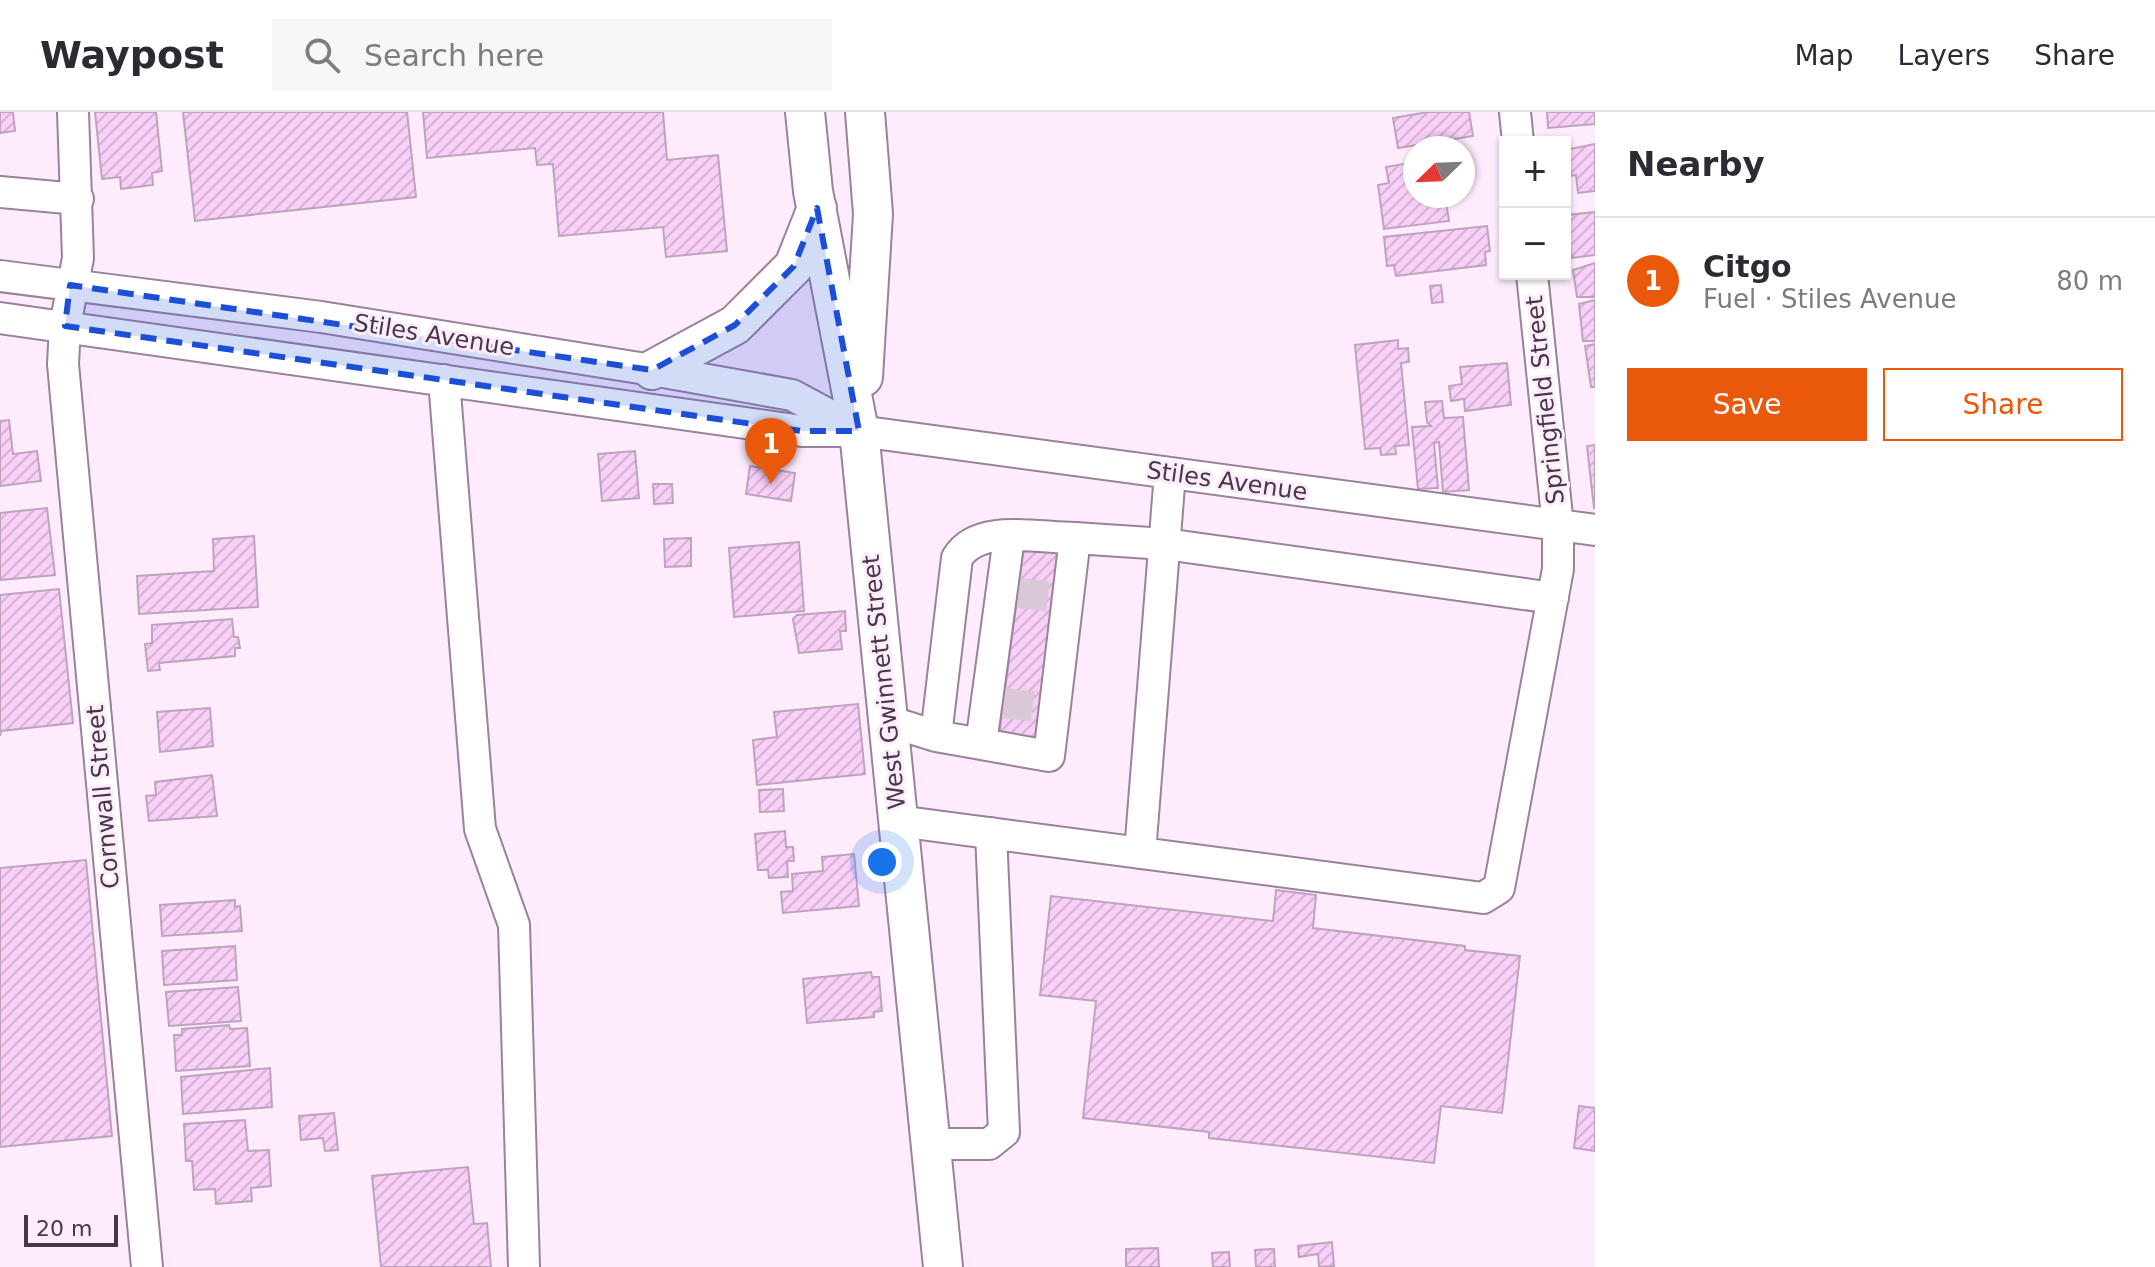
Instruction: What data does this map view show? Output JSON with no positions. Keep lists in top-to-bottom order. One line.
{"streets":{"main road":["West Gwinnett Street"],"street":["Stiles Avenue","Springfield Street","Cornwall Street"]},"crossings":[["Stiles Avenue","Springfield Street"],["Stiles Avenue","West Gwinnett Street"],["Stiles Avenue","Cornwall Street"],["Springfield Street","West Gwinnett Street"]],"scale_bar":"20 m","north":"bottom left","page":{"header":"Waypost","search":"Search here","nav":["Map","Layers","Share"],"heading":"Nearby","map_buttons":["+","−"],"list":[{"mark":"1","name":"Citgo","note":"Fuel · Stiles Avenue","value":"80 m"}],"buttons":["Save","Share"],"pins":"1","scale":"20 m"}}
